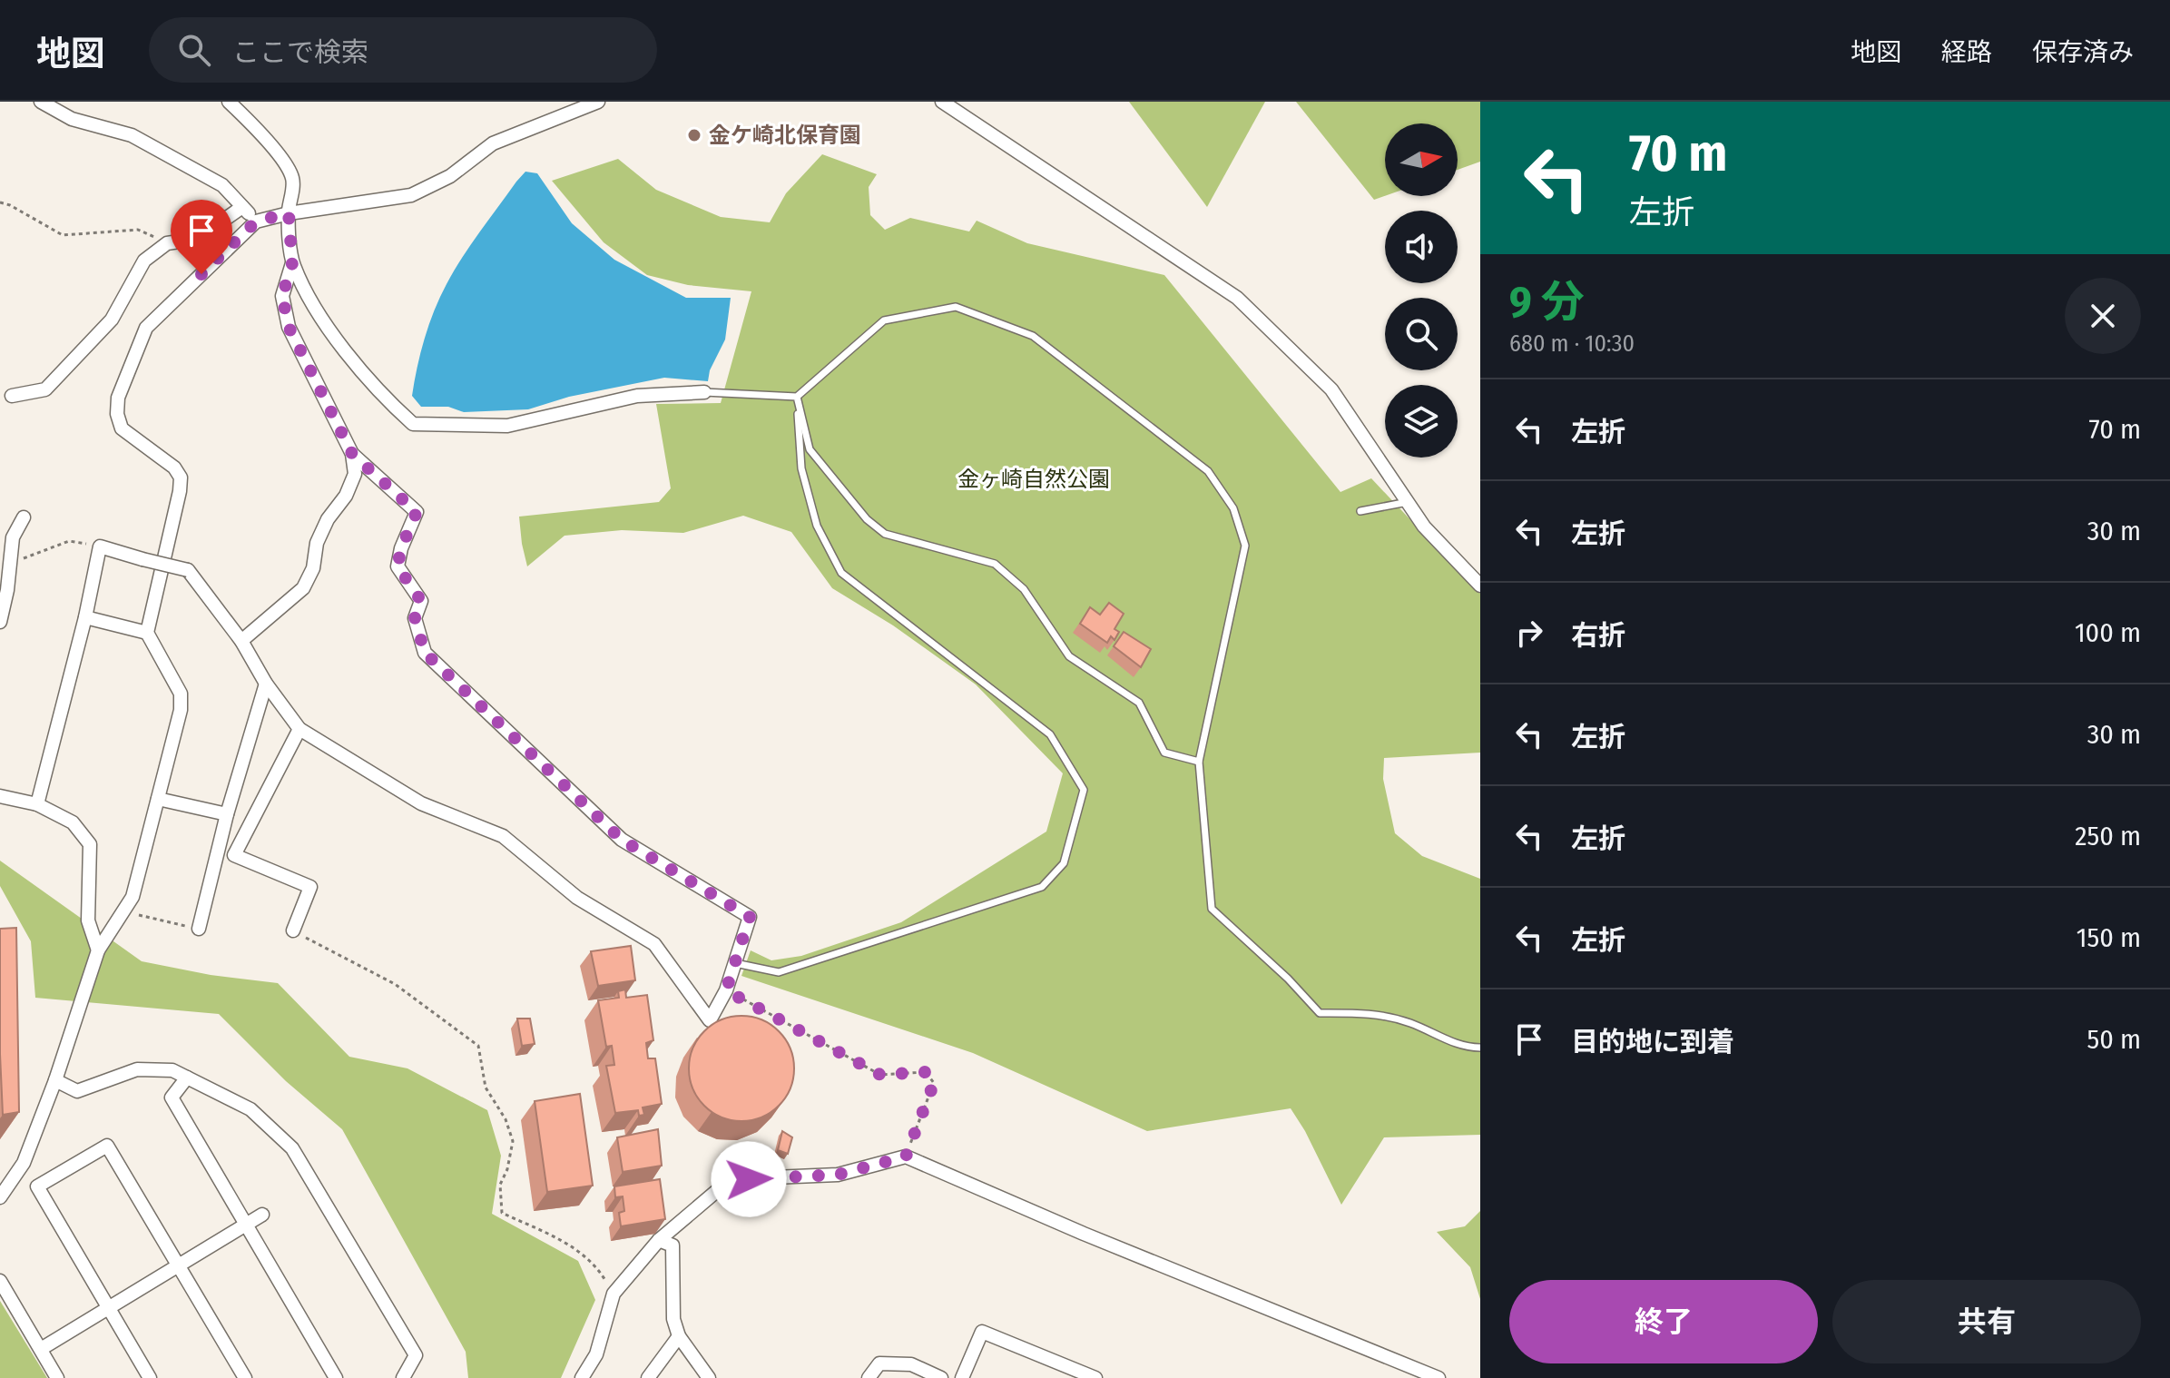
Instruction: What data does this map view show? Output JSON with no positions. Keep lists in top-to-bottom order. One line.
{"parks":["金ヶ崎自然公園"],"places":["金ケ崎北保育園"],"north":"right","page":{"header":"地図","search":"ここで検索","nav":["地図","経路","保存済み"],"turn":["70 m","左折"],"heading":["9 分","680 m · 10:30"],"list":[{"name":"左折","value":"70 m"},{"name":"左折","value":"30 m"},{"name":"右折","value":"100 m"},{"name":"左折","value":"30 m"},{"name":"左折","value":"250 m"},{"name":"左折","value":"150 m"},{"name":"目的地に到着","value":"50 m"}],"buttons":["終了","共有"]}}
